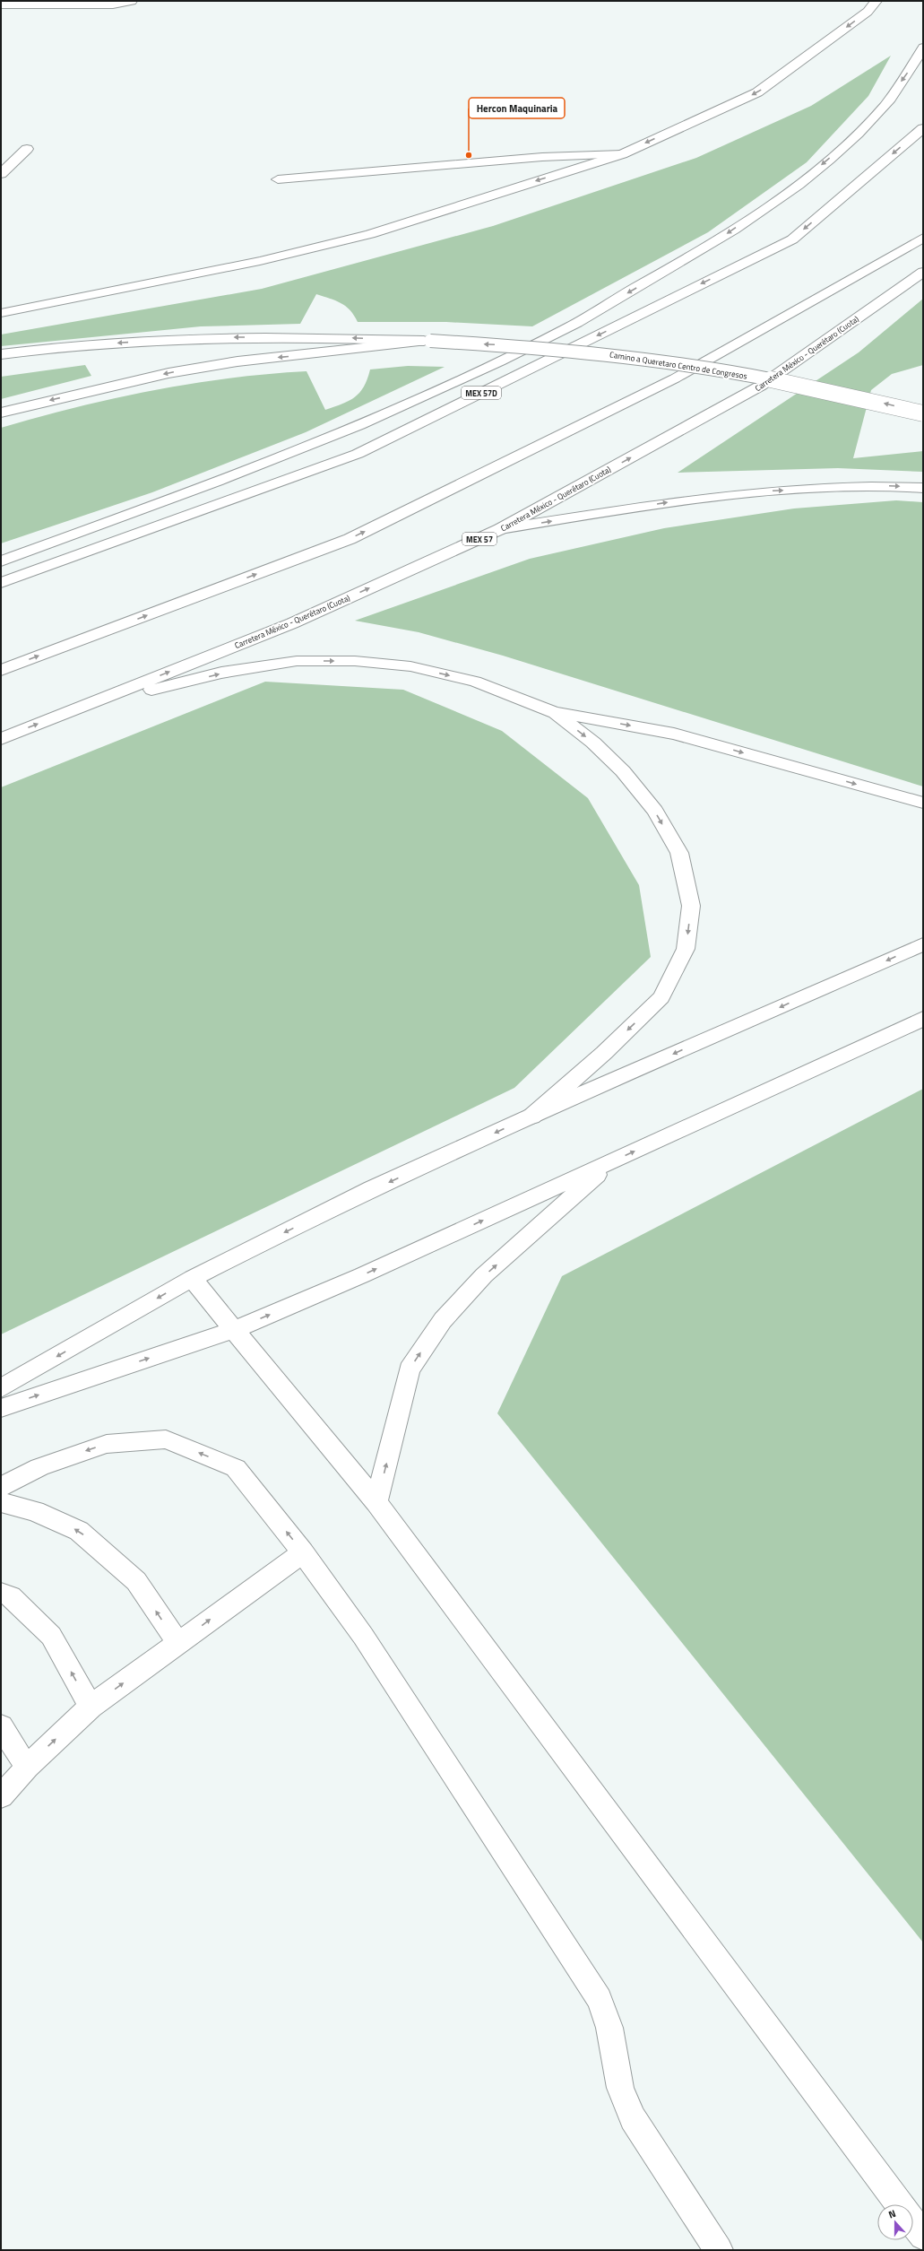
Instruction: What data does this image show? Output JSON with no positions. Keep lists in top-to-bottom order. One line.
{"streets":{"main road":["Carretera México - Querétaro (Cuota)","Camino a Queretaro Centro de Congresos","MEX 57D","MEX 57"]},"places":["Hercon Maquinaria"],"north":"top"}
